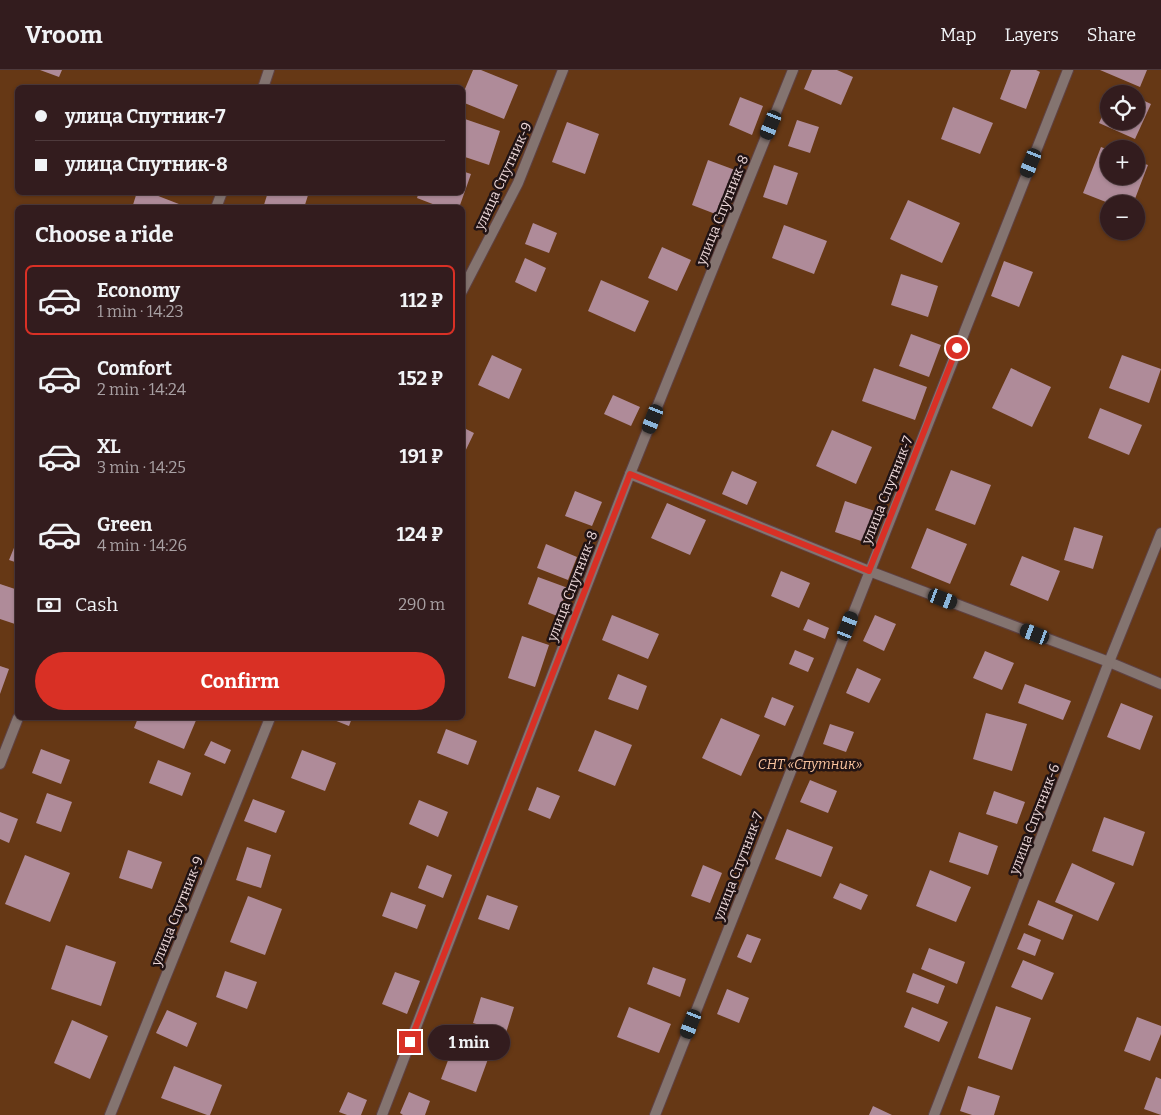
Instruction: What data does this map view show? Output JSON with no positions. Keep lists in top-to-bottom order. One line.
{"streets":{"street":["улица Спутник-9","улица Спутник-8","улица Спутник-7","улица Спутник-6"]},"parks":["СНТ «Спутник»"],"page":{"header":"Vroom","nav":["Map","Layers","Share"],"map_buttons":["+","−"],"banner":["улица Спутник-7","улица Спутник-8"],"heading":"Choose a ride","list":[{"name":"Economy","note":"1 min · 14:23","value":"112 ₽"},{"name":"Comfort","note":"2 min · 14:24","value":"152 ₽"},{"name":"XL","note":"3 min · 14:25","value":"191 ₽"},{"name":"Green","note":"4 min · 14:26","value":"124 ₽"}],"pay":["Cash","290 m"],"buttons":"Confirm","bubble":"1 min"}}
